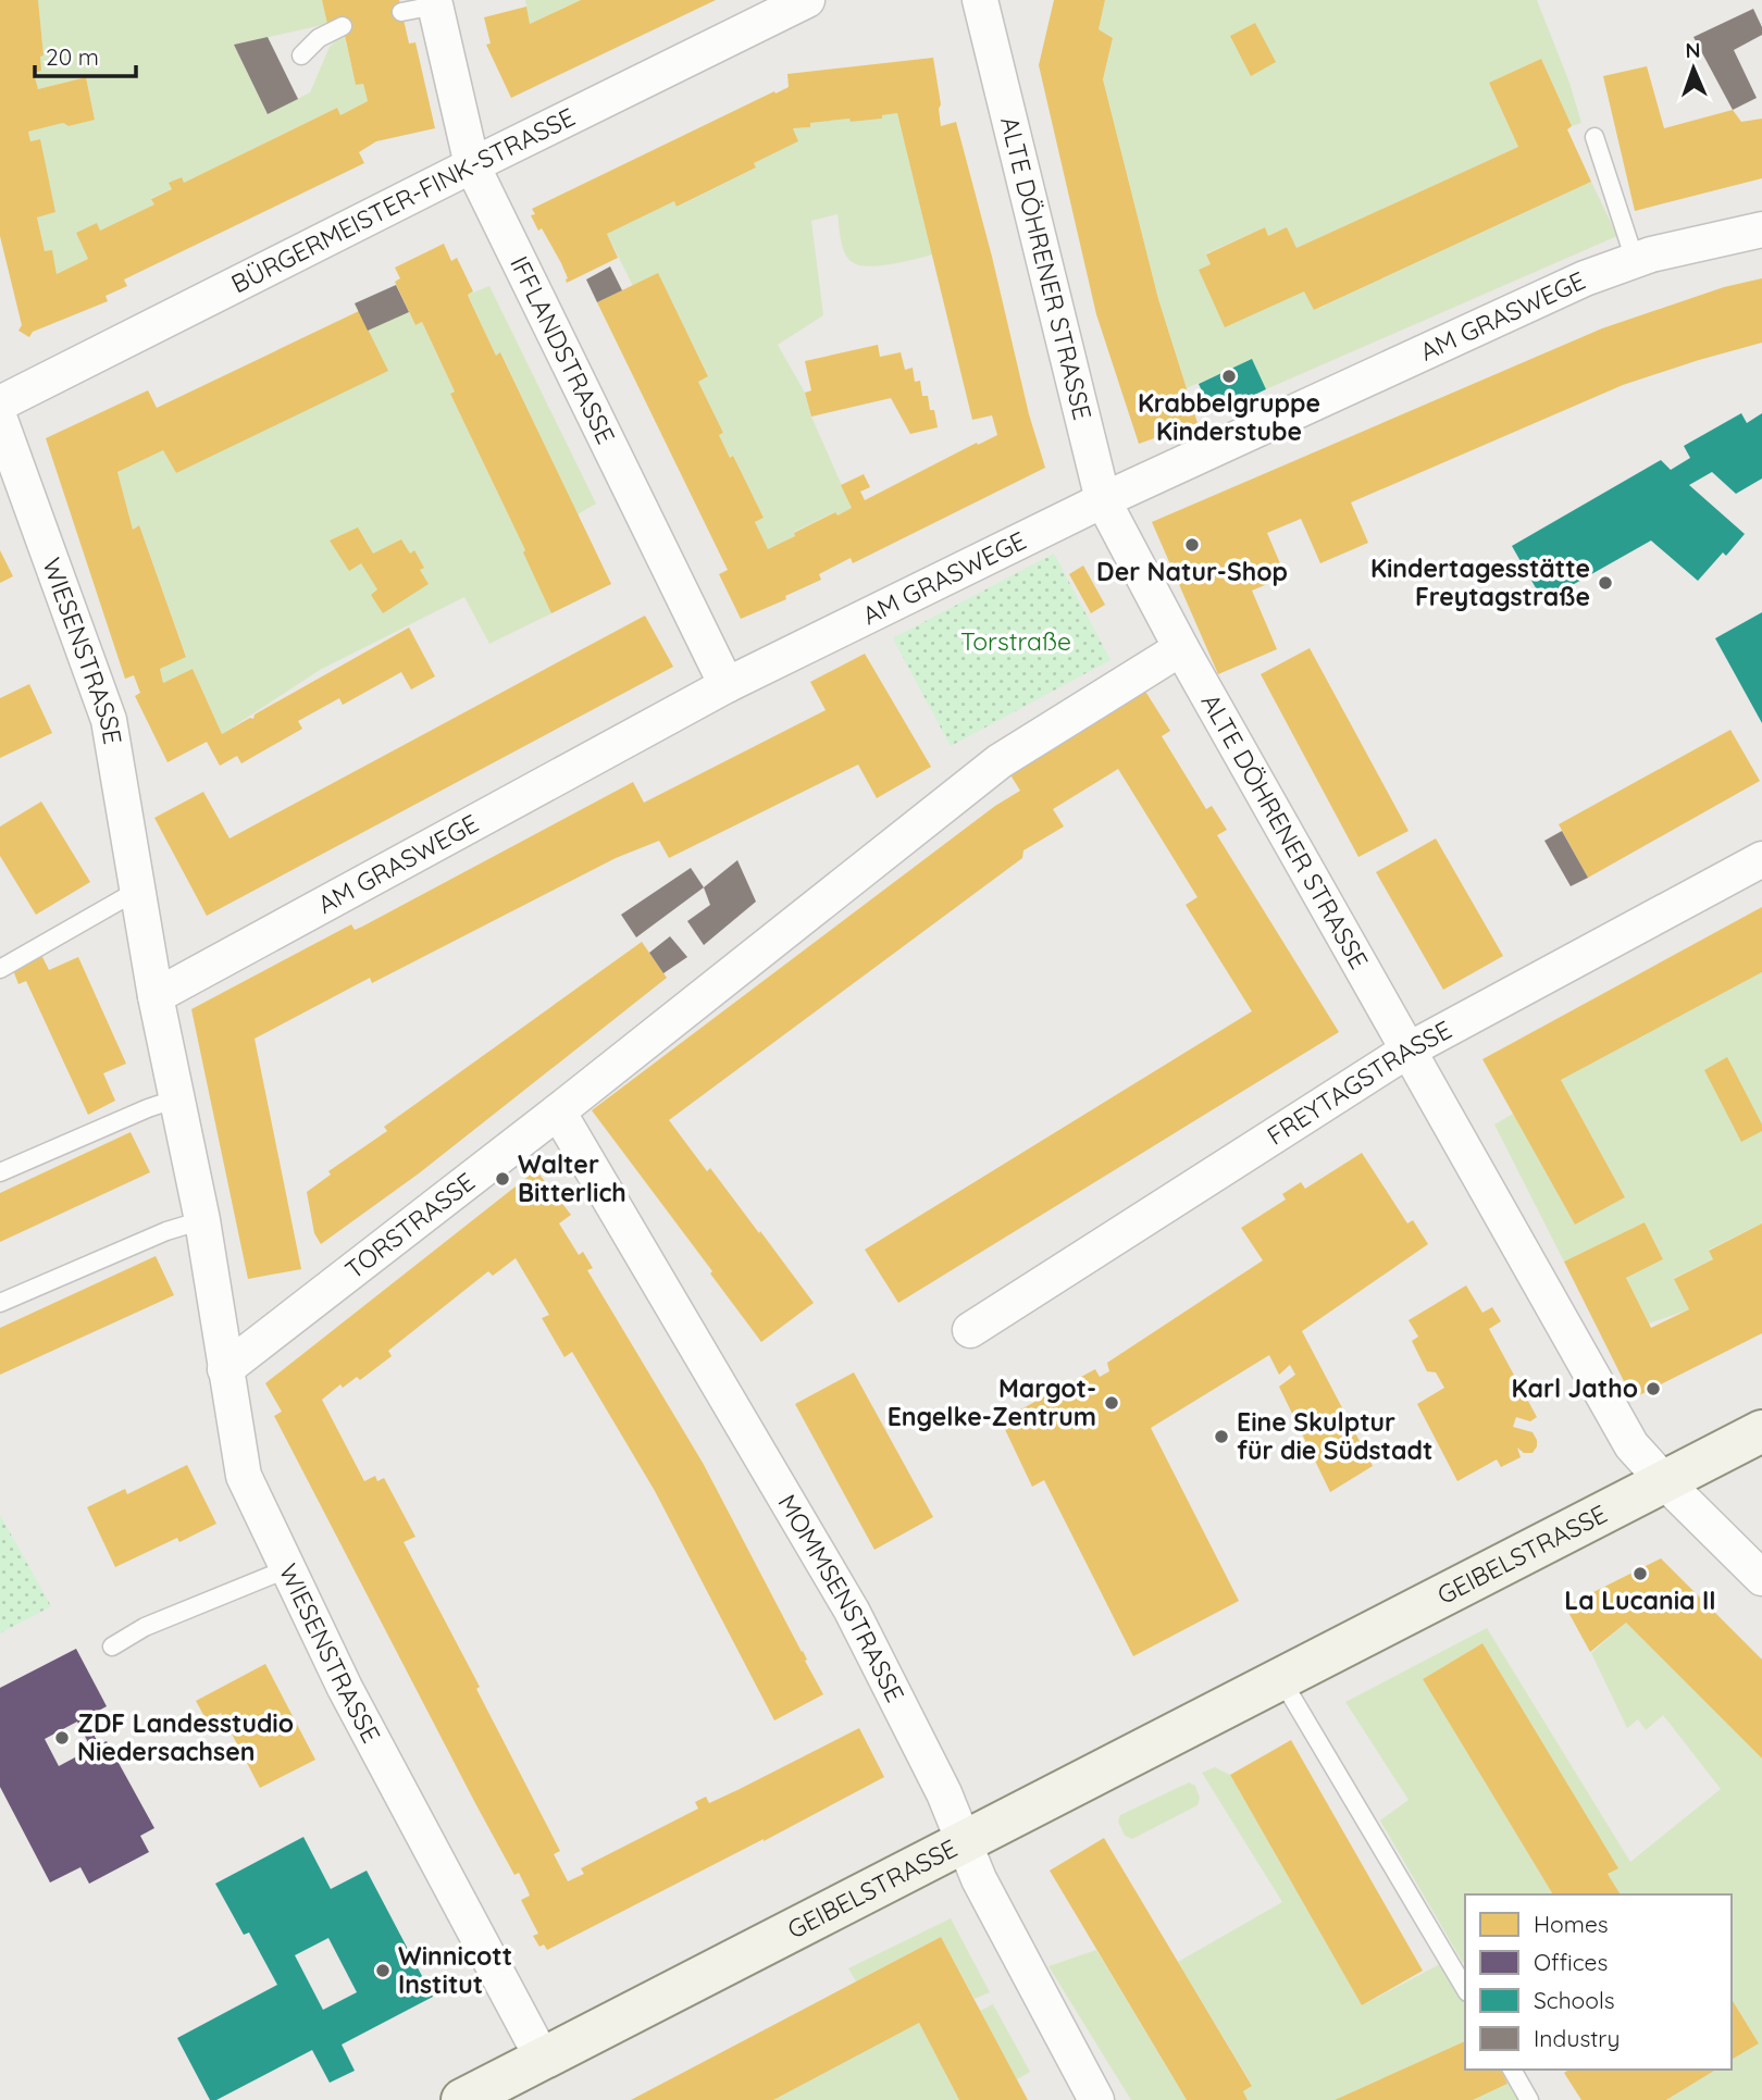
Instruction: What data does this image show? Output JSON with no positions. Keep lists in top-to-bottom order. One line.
{"streets":{"street":["BÜRGERMEISTER-FINK-STRASSE","ALTE DÖHRENER STRASSE","AM GRASWEGE","IFFLANDSTRASSE","WIESENSTRASSE","FREYTAGSTRASSE","TORSTRASSE","GEIBELSTRASSE","MOMMSENSTRASSE"]},"crossings":[["BÜRGERMEISTER-FINK-STRASSE","IFFLANDSTRASSE"],["ALTE DÖHRENER STRASSE","AM GRASWEGE"],["ALTE DÖHRENER STRASSE","FREYTAGSTRASSE"],["ALTE DÖHRENER STRASSE","TORSTRASSE"],["ALTE DÖHRENER STRASSE","GEIBELSTRASSE"],["AM GRASWEGE","IFFLANDSTRASSE"],["AM GRASWEGE","WIESENSTRASSE"],["WIESENSTRASSE","TORSTRASSE"],["WIESENSTRASSE","GEIBELSTRASSE"],["TORSTRASSE","MOMMSENSTRASSE"],["GEIBELSTRASSE","MOMMSENSTRASSE"]],"parks":["Torstraße"],"places":["Krabbelgruppe Kinderstube","Der Natur-Shop","Kindertagesstätte Freytagstraße","Walter Bitterlich","Karl Jatho","Margot- Engelke-Zentrum","Eine Skulptur für die Südstadt","La Lucania II","ZDF Landesstudio Niedersachsen","Winnicott Institut"],"legend":["Homes","Offices","Schools","Industry"],"scale_bar":"20 m","north":"top"}
